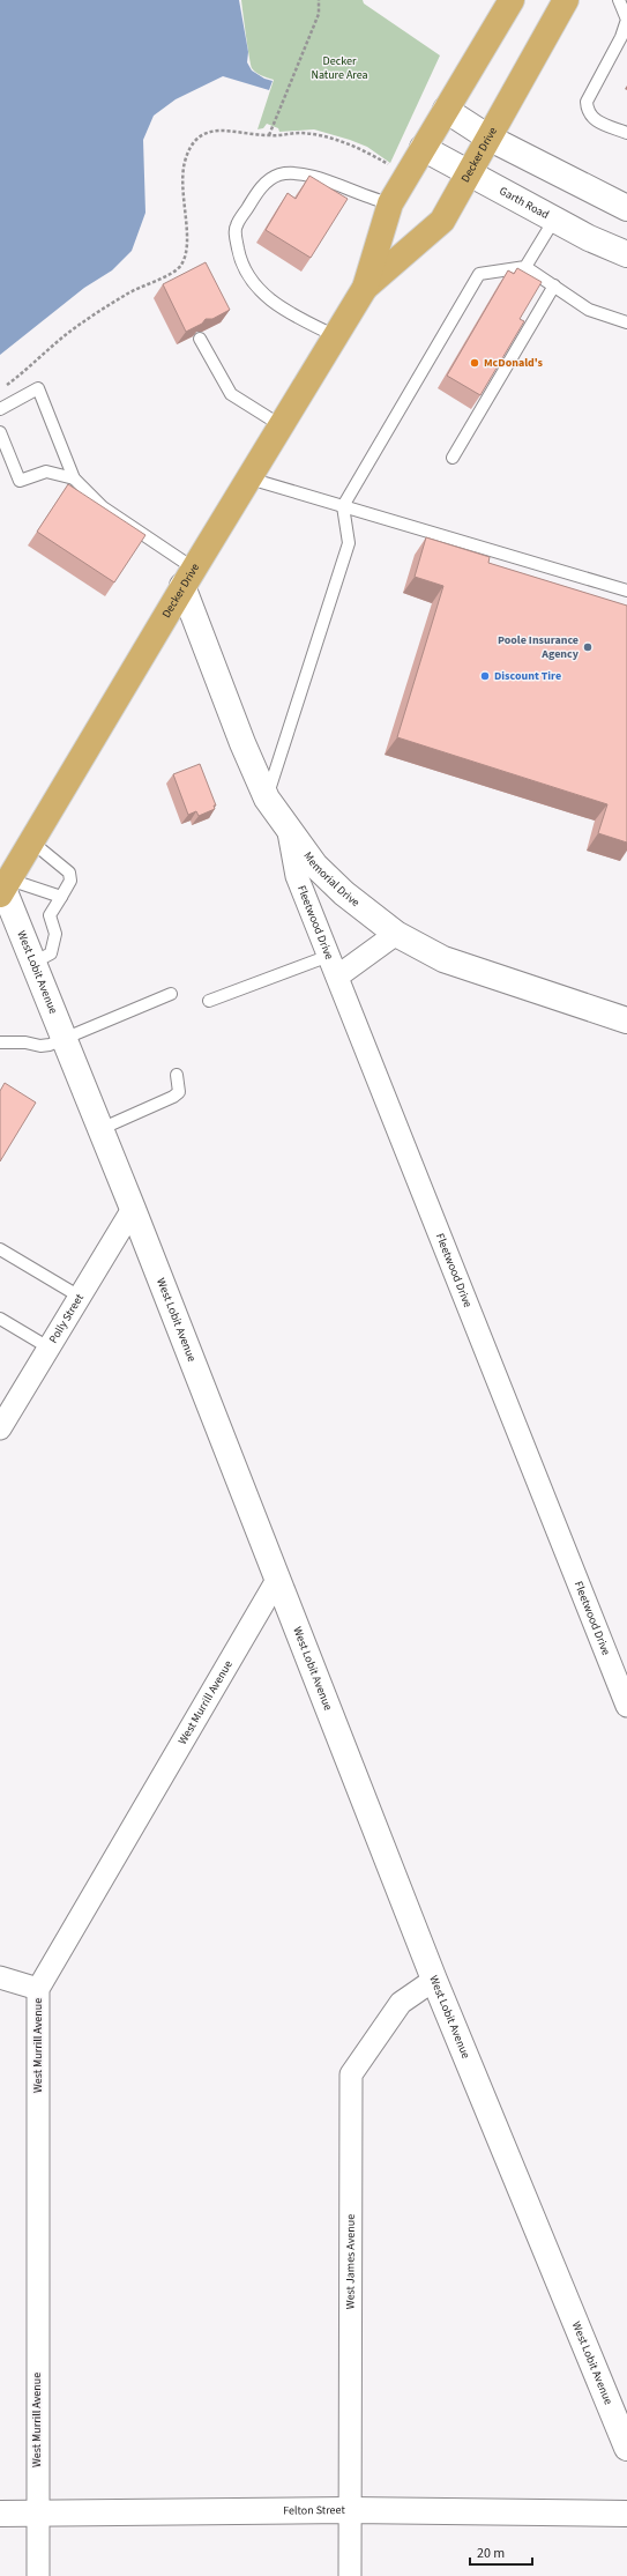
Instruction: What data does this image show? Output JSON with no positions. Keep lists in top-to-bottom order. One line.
{"streets":{"main road":["Decker Drive"],"street":["Garth Road","Memorial Drive","Fleetwood Drive","West Lobit Avenue","Polly Street","West Murrill Avenue","West James Avenue","Felton Street"]},"crossings":[["Decker Drive","Garth Road"],["Decker Drive","Memorial Drive"],["Decker Drive","West Lobit Avenue"],["Memorial Drive","Fleetwood Drive"],["West Lobit Avenue","Polly Street"],["West Lobit Avenue","West Murrill Avenue"],["West Lobit Avenue","West James Avenue"],["West Murrill Avenue","Felton Street"],["West James Avenue","Felton Street"]],"parks":["Decker Nature Area"],"places":["McDonald's","Poole Insurance Agency","Discount Tire"],"scale_bar":"20 m"}
